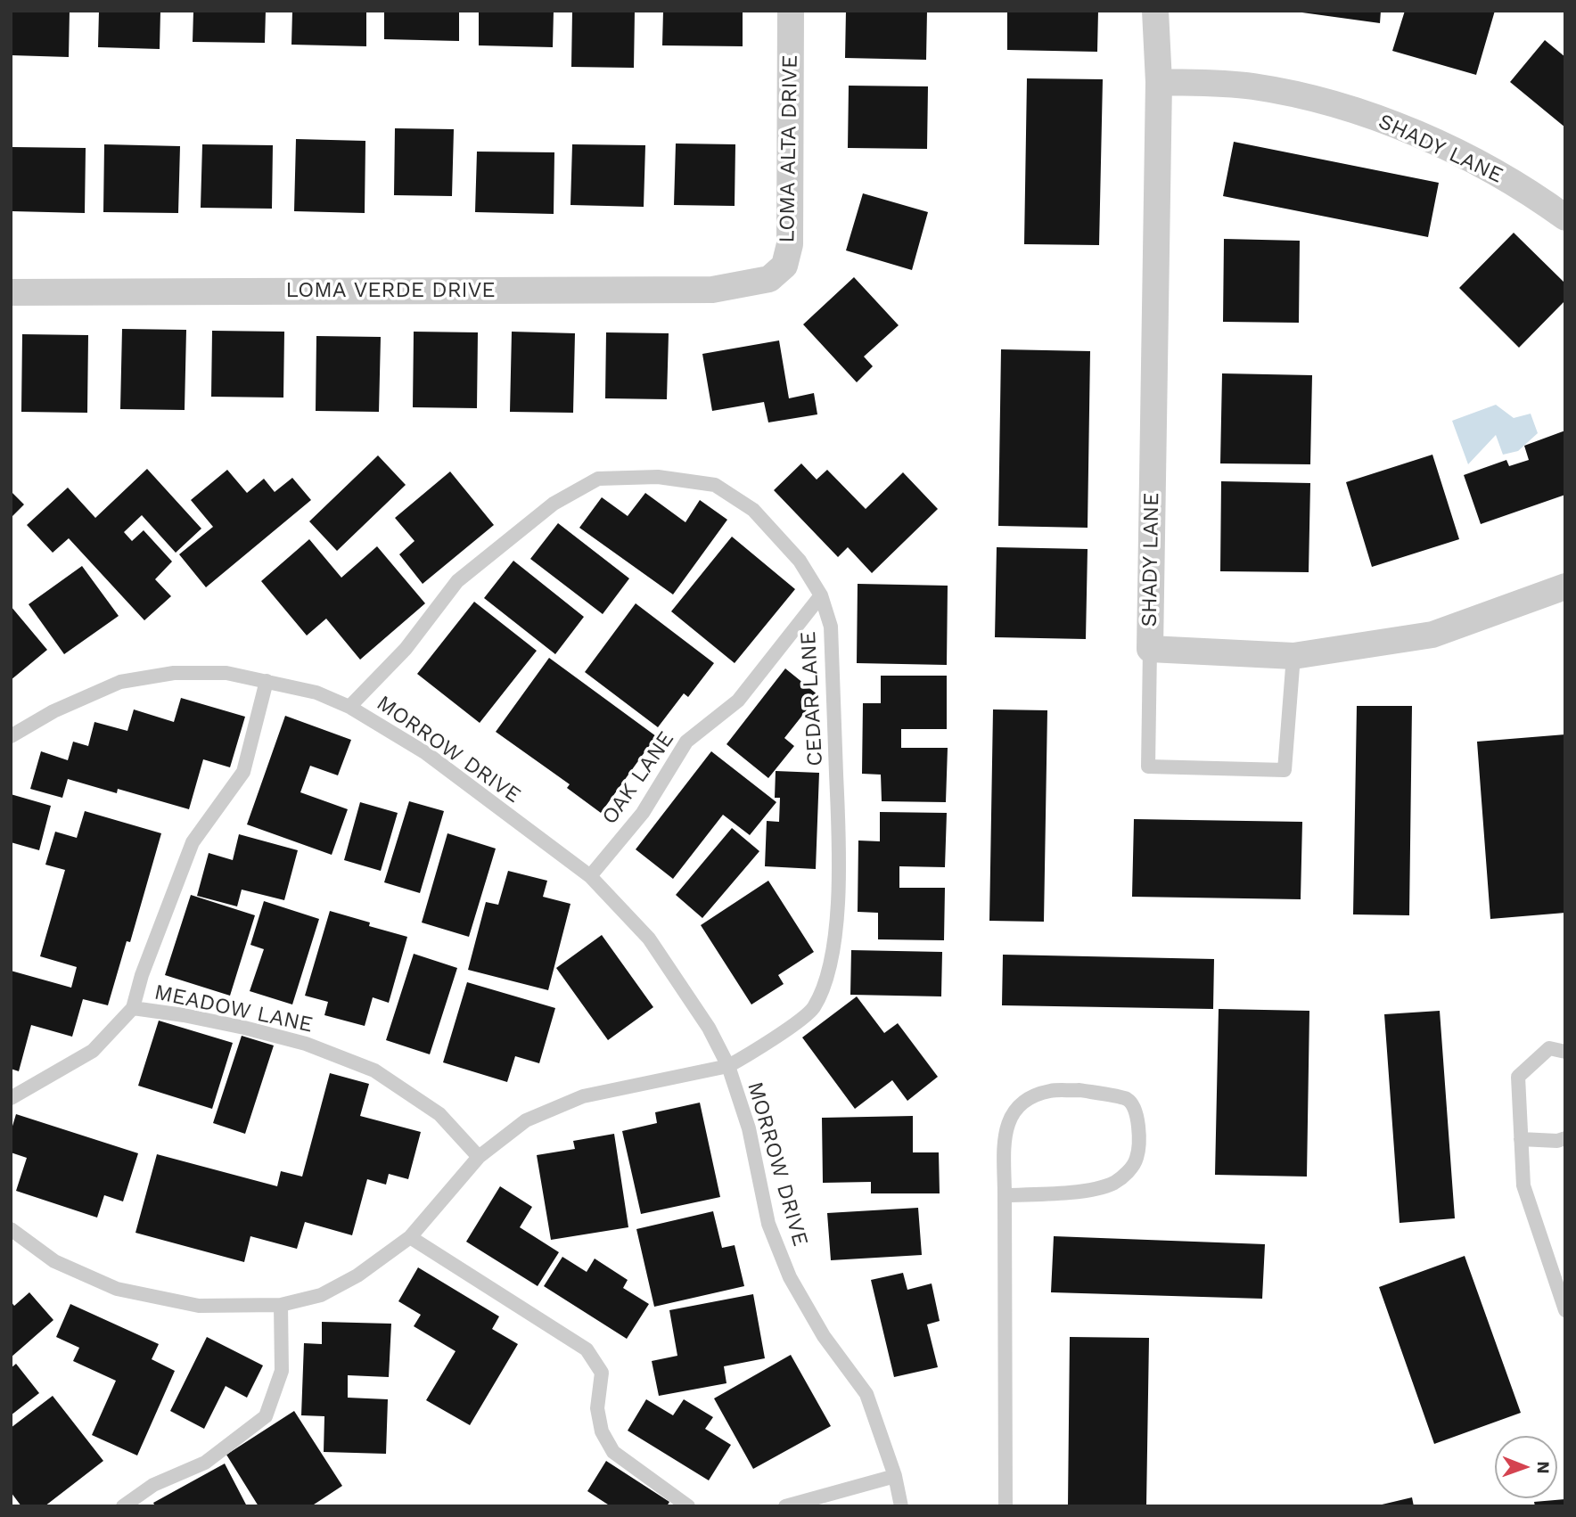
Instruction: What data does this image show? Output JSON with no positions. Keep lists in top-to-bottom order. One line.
{"streets":{"street":["LOMA ALTA DRIVE","SHADY LANE","LOMA VERDE DRIVE"],"lane":["CEDAR LANE","MORROW DRIVE","OAK LANE","MEADOW LANE"]},"crossings":[["LOMA ALTA DRIVE","LOMA VERDE DRIVE"],["CEDAR LANE","MORROW DRIVE"],["CEDAR LANE","OAK LANE"],["MORROW DRIVE","OAK LANE"],["MORROW DRIVE","MEADOW LANE"]],"north":"right"}
